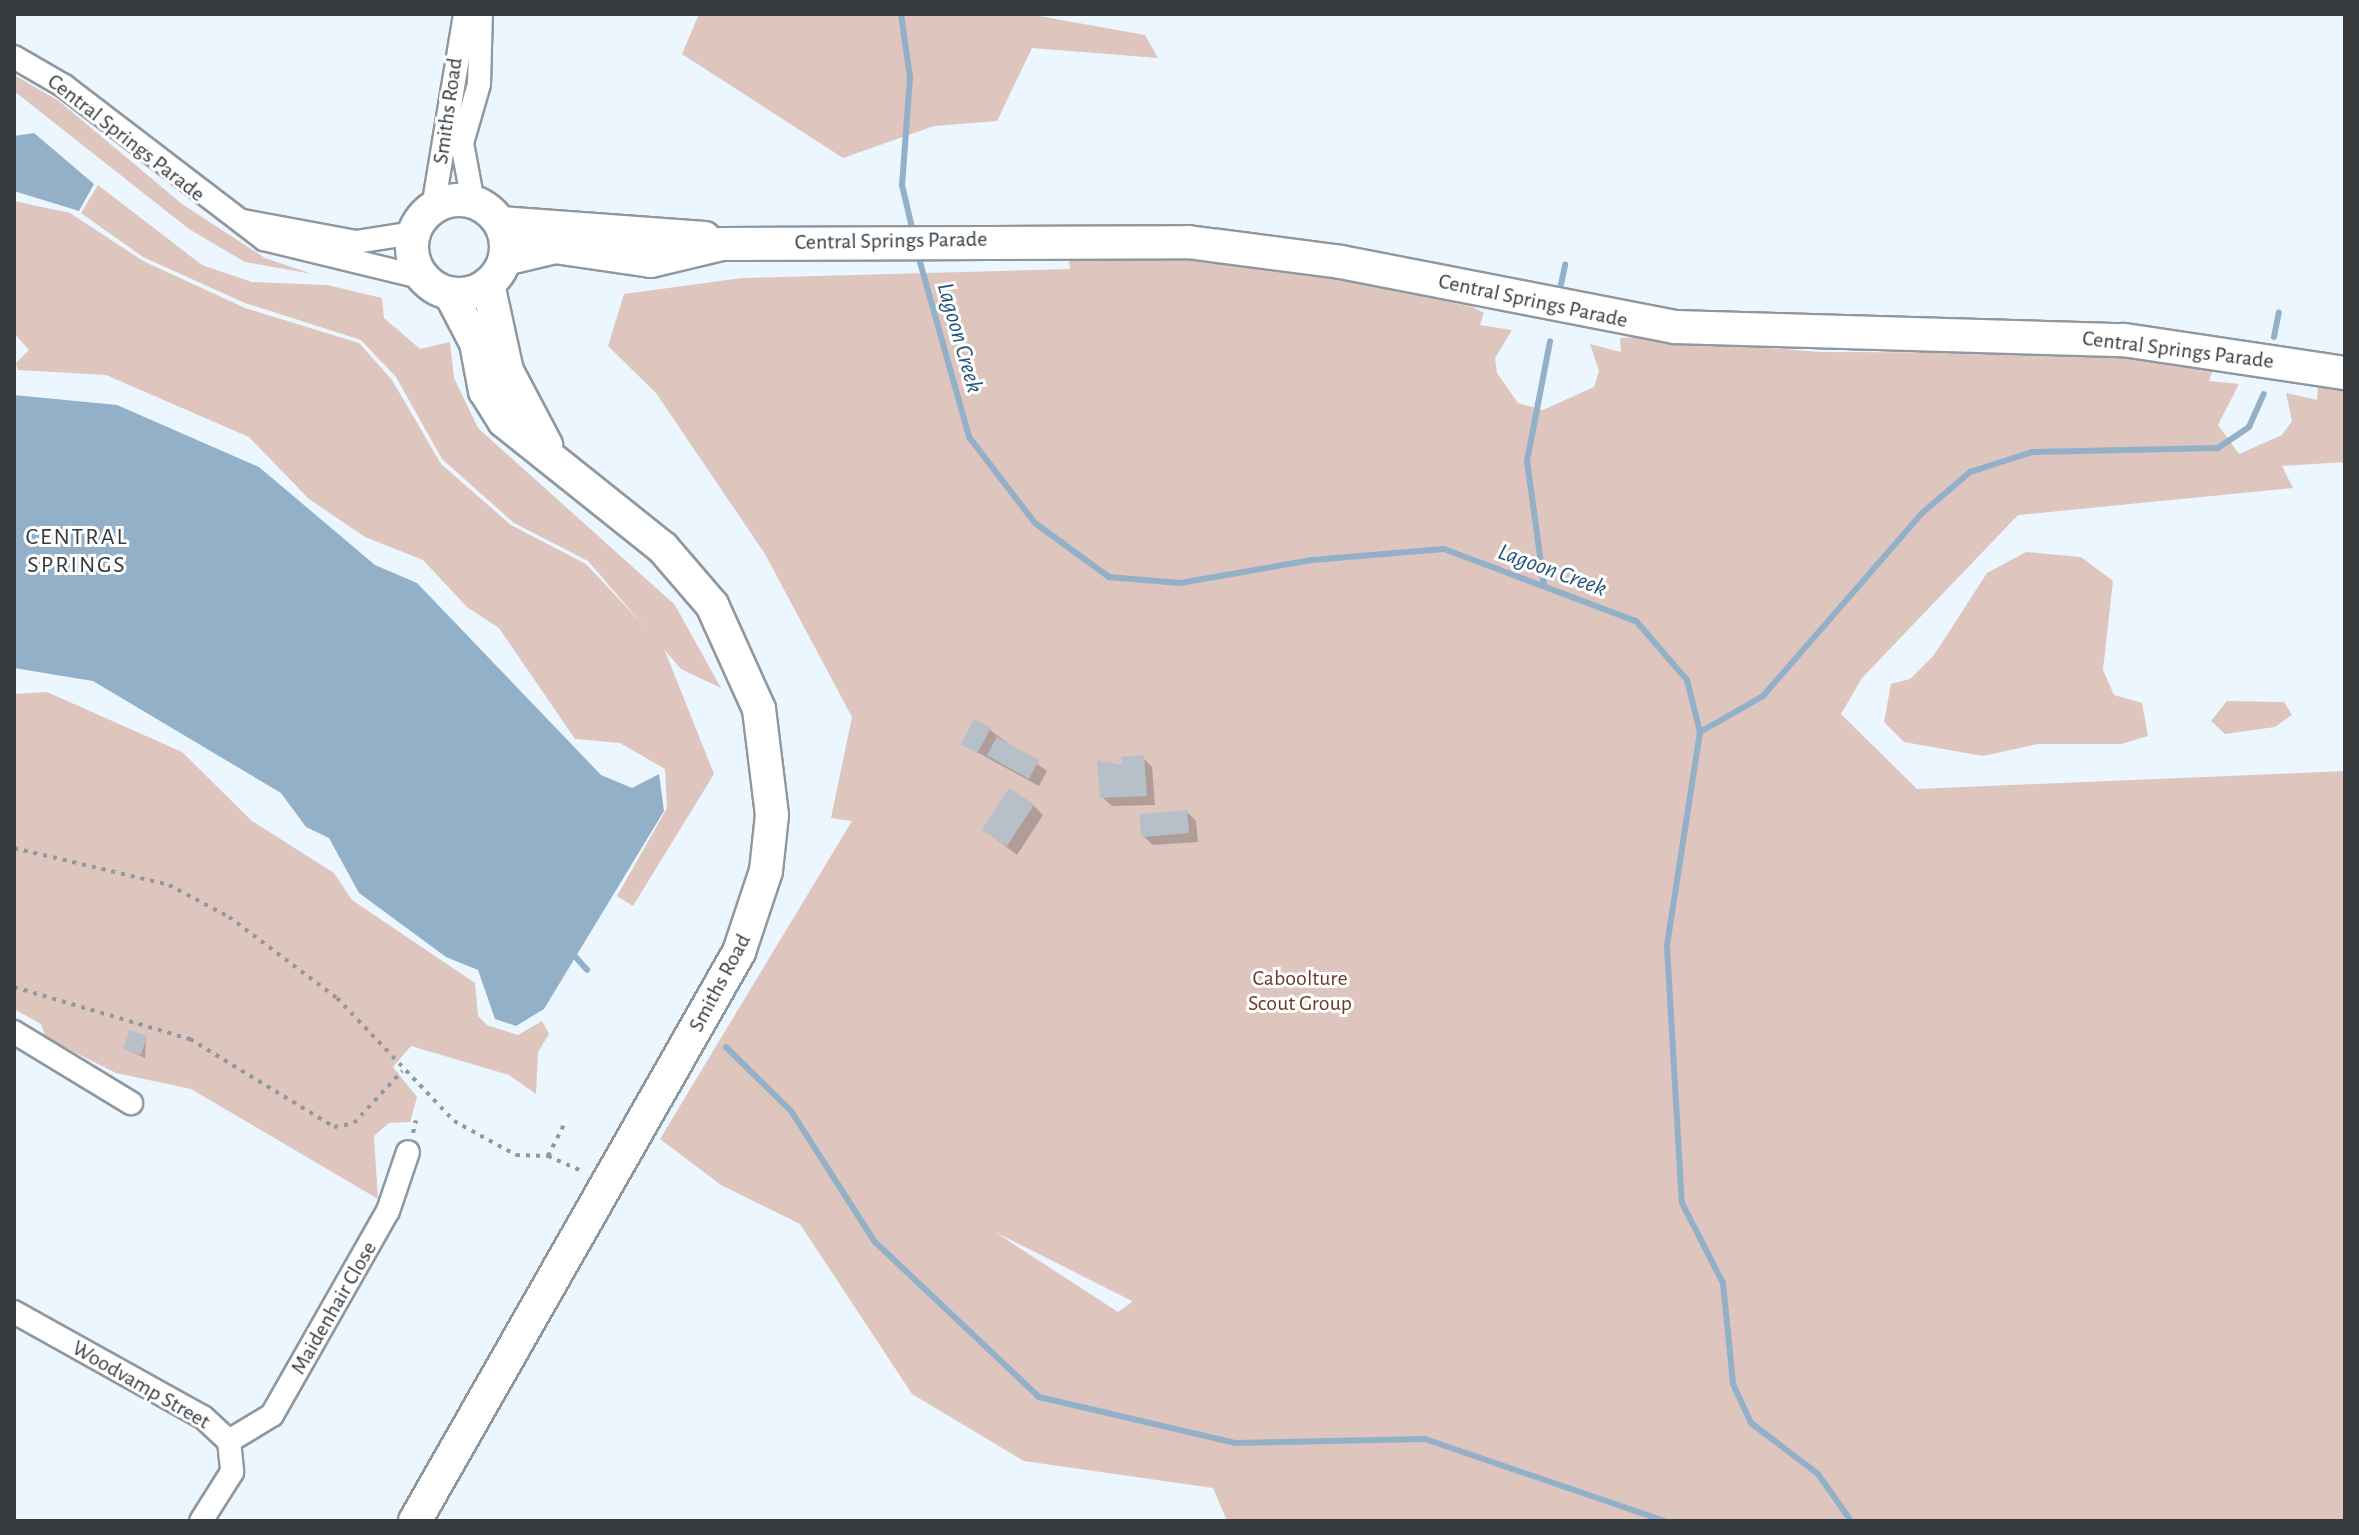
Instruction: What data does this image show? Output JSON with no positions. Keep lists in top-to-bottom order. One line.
{"streets":{"street":["Smiths Road","Central Springs Parade","Maidenhair Close","Woodvamp Street"]},"crossings":[["Smiths Road","Central Springs Parade"],["Maidenhair Close","Woodvamp Street"]],"districts":["CENTRAL SPRINGS"],"water":["Lagoon Creek"],"parks":["Caboolture Scout Group"]}
